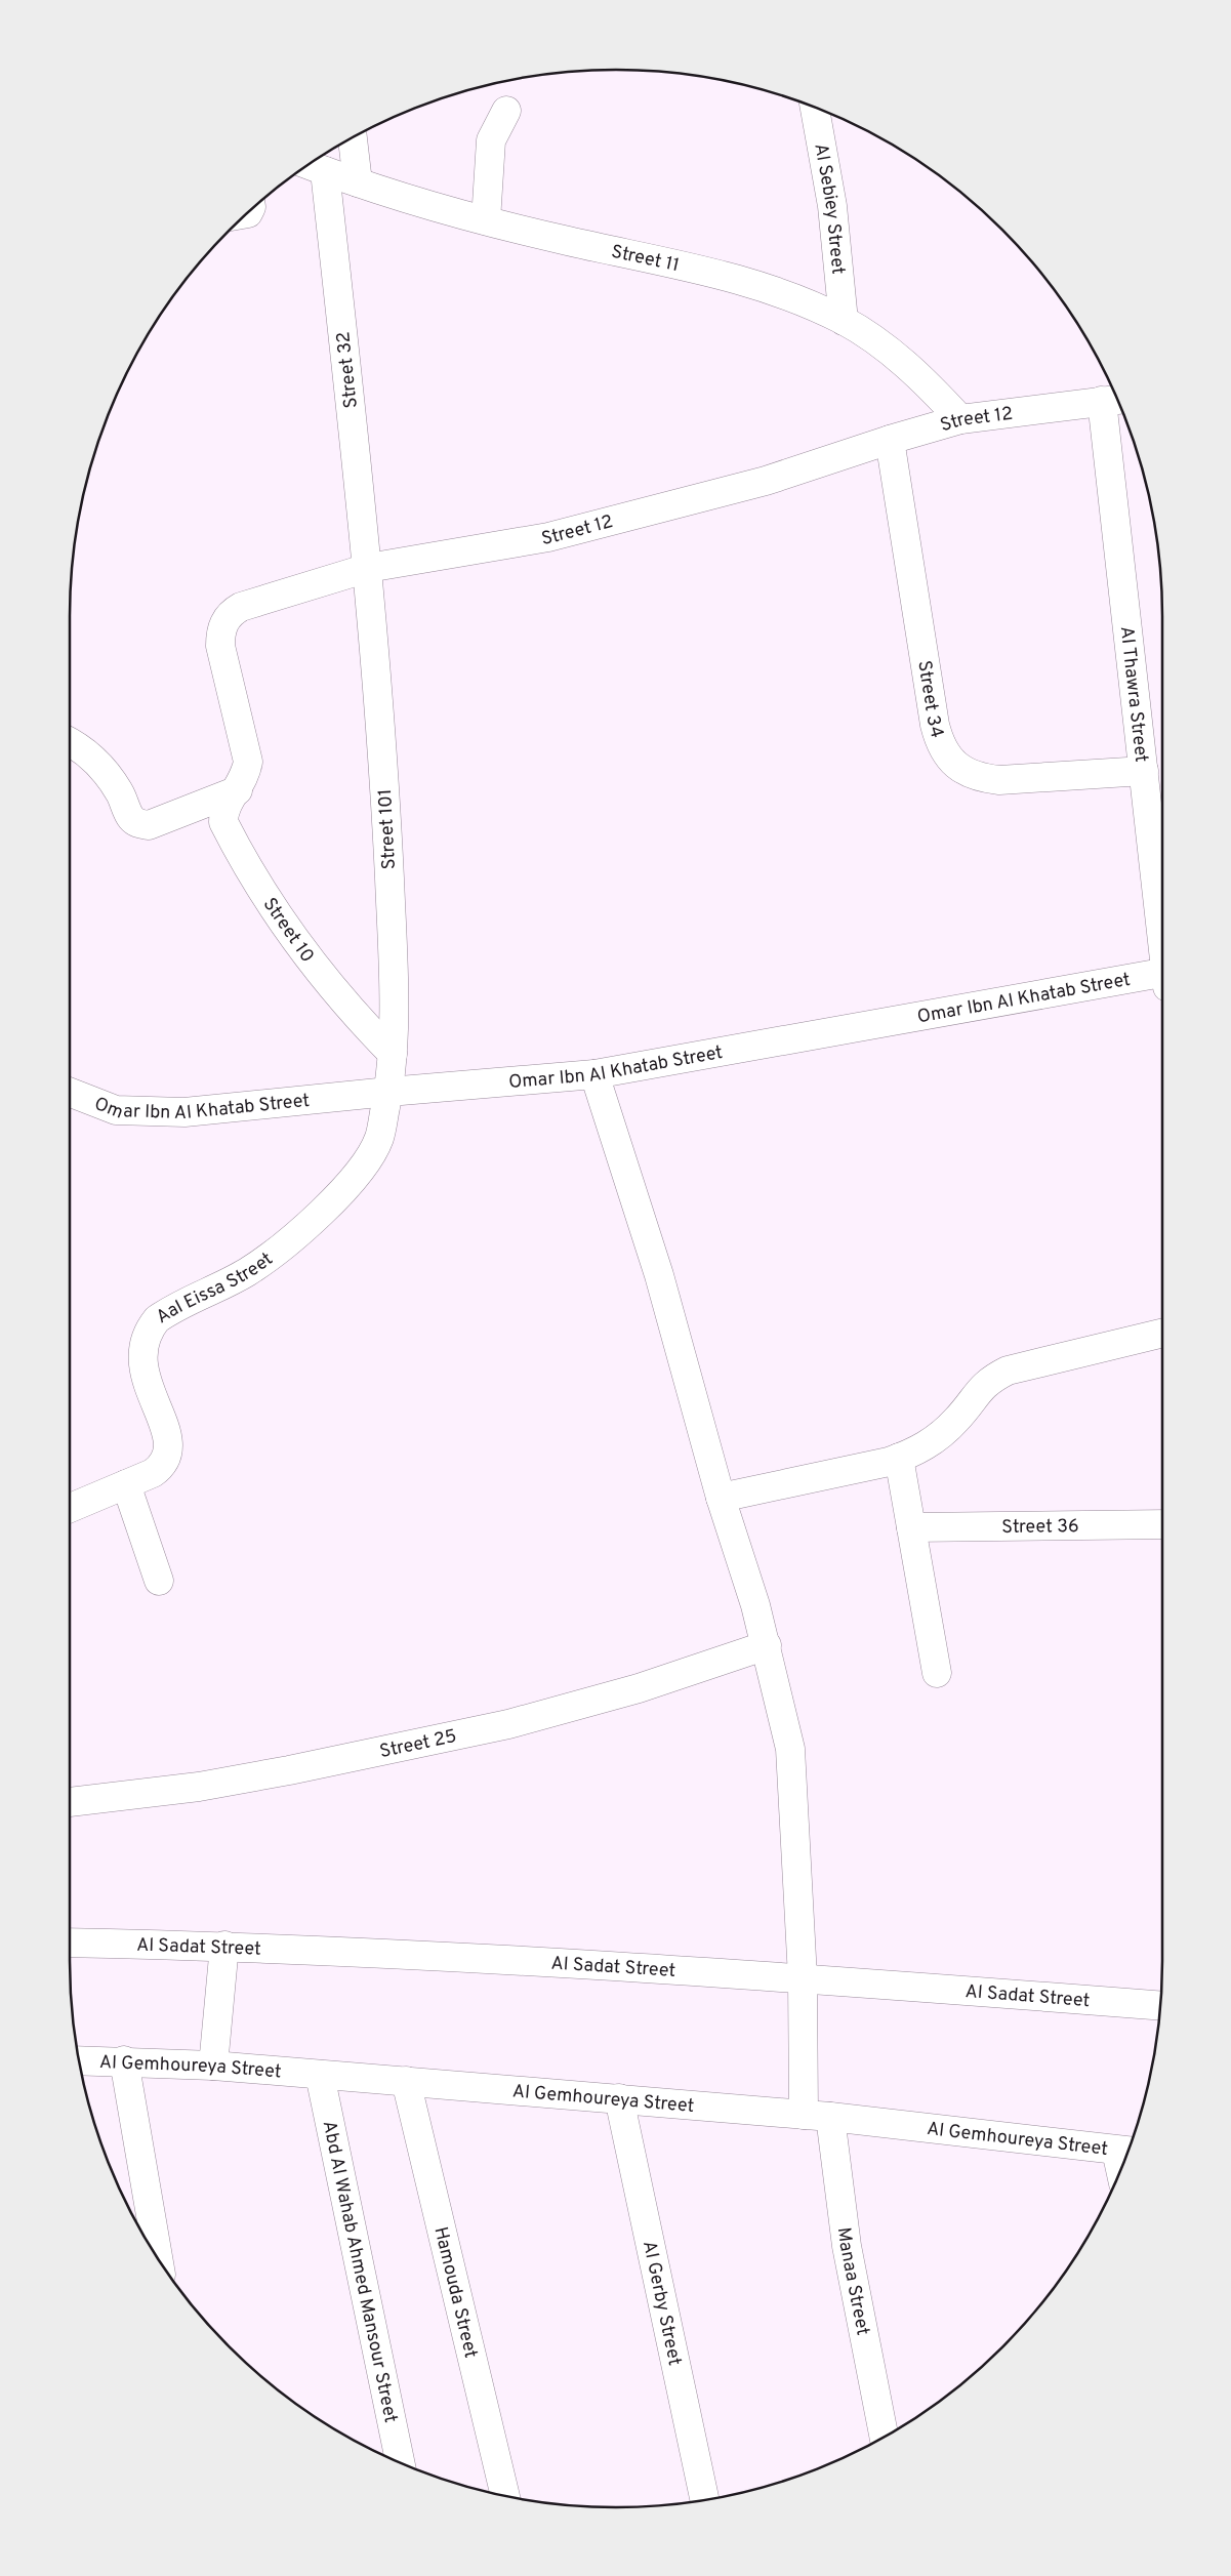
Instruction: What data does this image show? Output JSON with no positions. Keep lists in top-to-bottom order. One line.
{"streets":{"street":["Al Sebiey Street","Street 11","Street 32","Street 12","Al Thawra Street","Street 34","Street 101","Street 10","Omar Ibn Al Khatab Street","Aal Eissa Street","Street 36","Street 25","Al Sadat Street","Al Gemhoureya Street","Abd Al Wahab Ahmed Mansour Street","Manaa Street","Hamouda Street","Al Gerby Street"]},"crossings":[["Al Sebiey Street","Street 11"],["Street 11","Street 32"],["Street 11","Street 12"],["Street 32","Street 12"],["Street 32","Street 101"],["Street 12","Al Thawra Street"],["Street 12","Street 34"],["Street 12","Street 101"],["Street 12","Street 10"],["Al Thawra Street","Street 34"],["Street 101","Street 10"],["Street 101","Omar Ibn Al Khatab Street"],["Street 101","Aal Eissa Street"],["Omar Ibn Al Khatab Street","Aal Eissa Street"],["Omar Ibn Al Khatab Street","Manaa Street"],["Street 25","Manaa Street"],["Al Sadat Street","Manaa Street"],["Al Gemhoureya Street","Abd Al Wahab Ahmed Mansour Street"],["Al Gemhoureya Street","Manaa Street"],["Al Gemhoureya Street","Hamouda Street"],["Al Gemhoureya Street","Al Gerby Street"]]}
